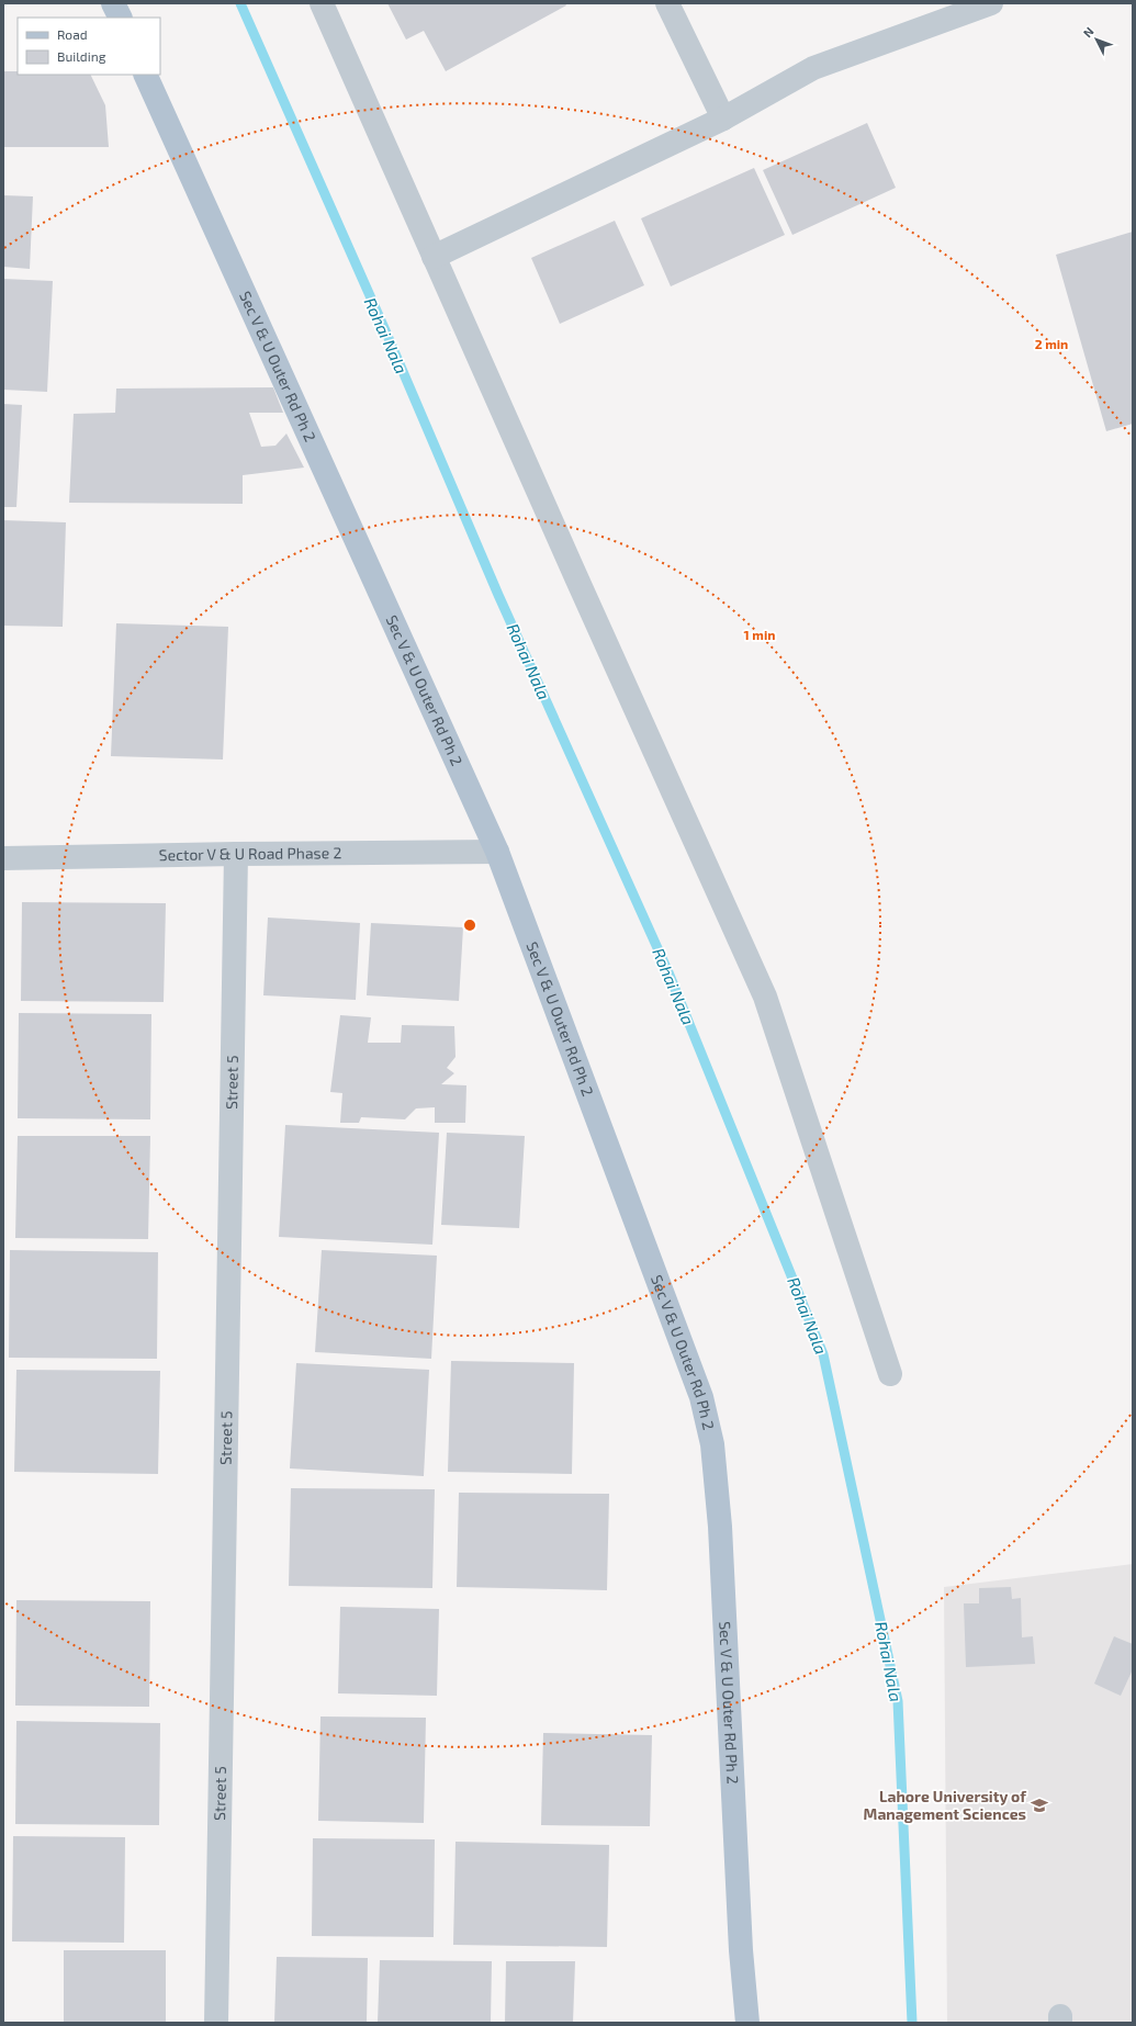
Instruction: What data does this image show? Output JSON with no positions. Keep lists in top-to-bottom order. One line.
{"streets":{"main road":["Sec V & U Outer Rd Ph 2"],"street":["Sector V & U Road Phase 2","Street 5"]},"crossings":[["Sec V & U Outer Rd Ph 2","Sector V & U Road Phase 2"],["Sector V & U Road Phase 2","Street 5"]],"water":["Rohai Nala"],"places":{"school or university":["Lahore University of Management Sciences"]},"legend":["Road","Building"],"north":"top left","rings":["2 min","1 min"]}
